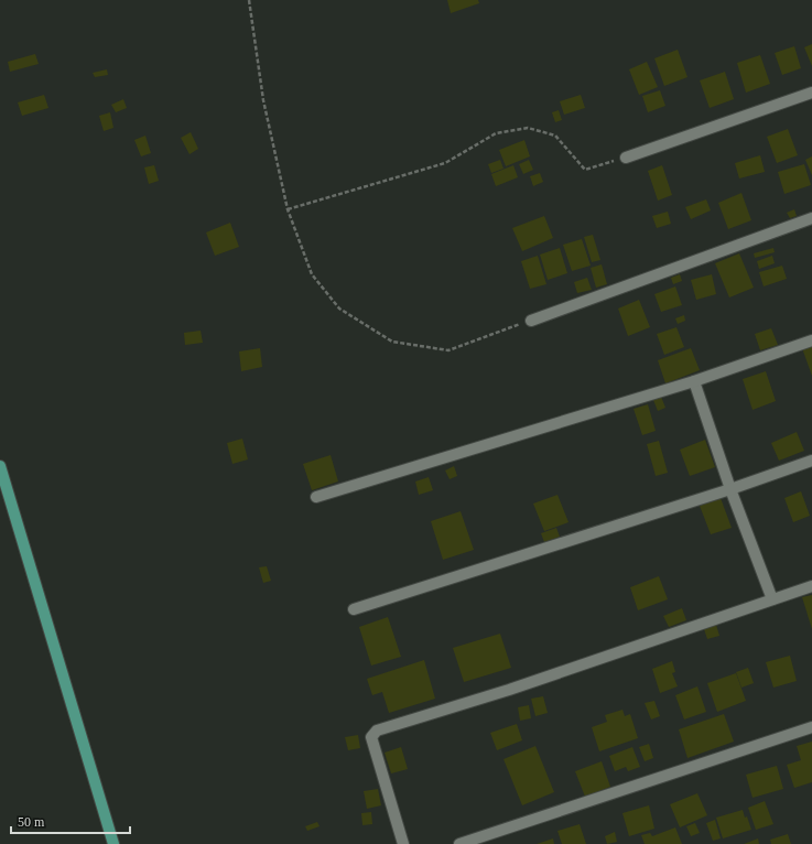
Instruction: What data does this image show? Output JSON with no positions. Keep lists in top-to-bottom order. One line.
{"scale_bar":"50 m"}
